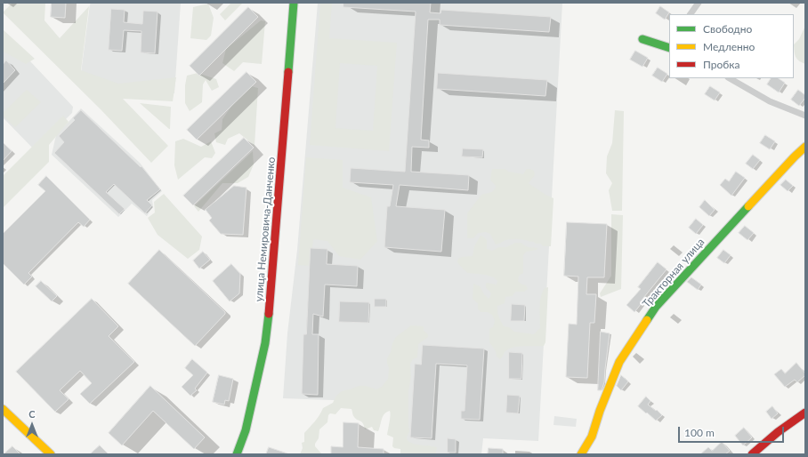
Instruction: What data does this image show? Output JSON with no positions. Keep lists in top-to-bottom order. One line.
{"streets":{"street":["улица Немировича-Данченко","Тракторная улица"]},"legend":["Свободно","Медленно","Пробка"],"scale_bar":"100 m","north":"top"}
